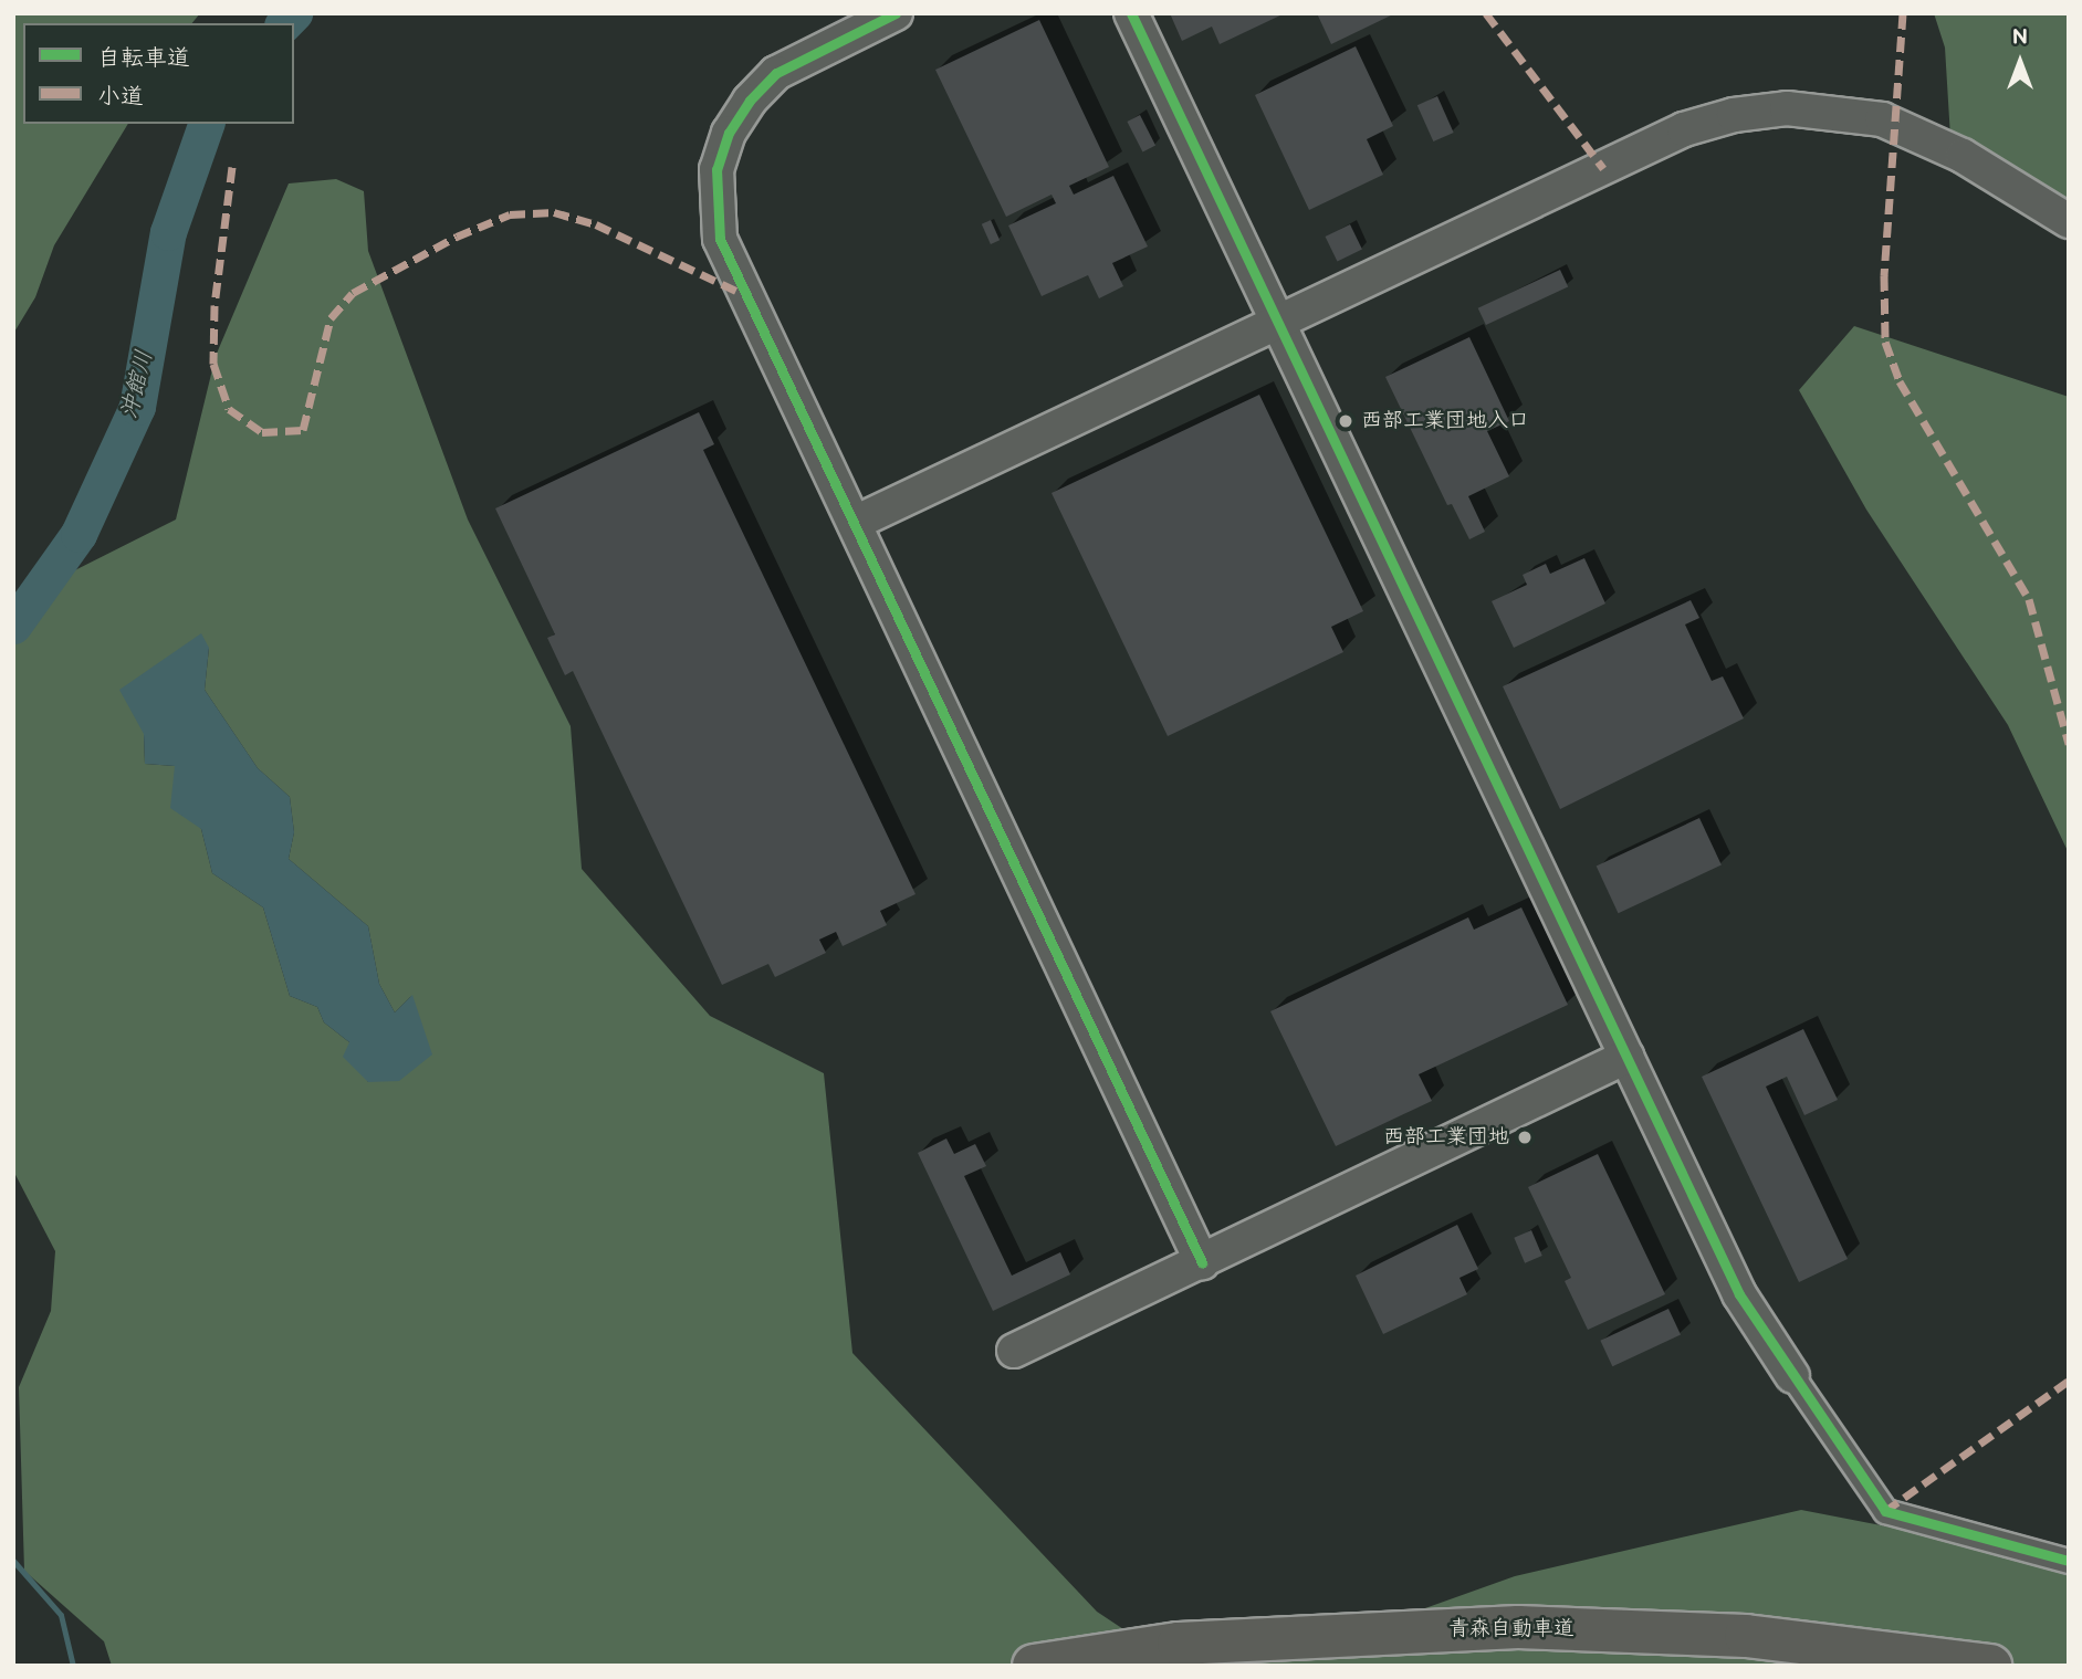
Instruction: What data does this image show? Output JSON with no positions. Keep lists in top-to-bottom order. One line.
{"streets":{"highway":["青森自動車道"]},"water":["沖館川"],"places":["西部工業団地入口","西部工業団地"],"legend":["自転車道","小道"],"north":"top"}
